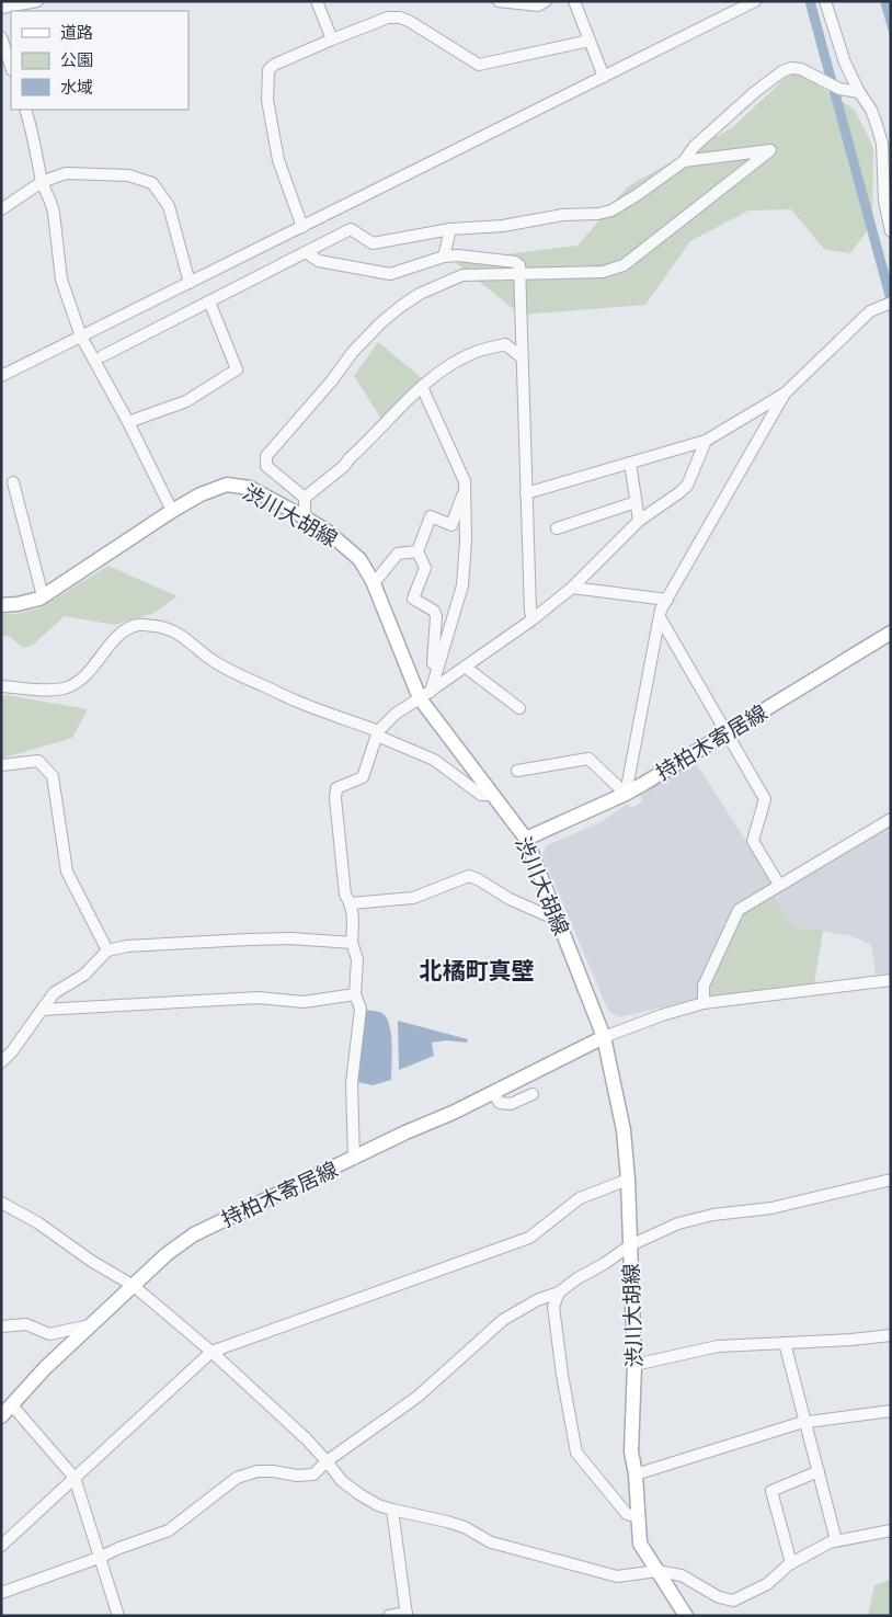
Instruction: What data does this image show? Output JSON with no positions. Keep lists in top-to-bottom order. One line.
{"streets":{"main road":["渋川大胡線","持柏木寄居線"]},"crossings":[["渋川大胡線","持柏木寄居線"]],"districts":["北橘町真壁"],"legend":["道路","公園","水域"]}
